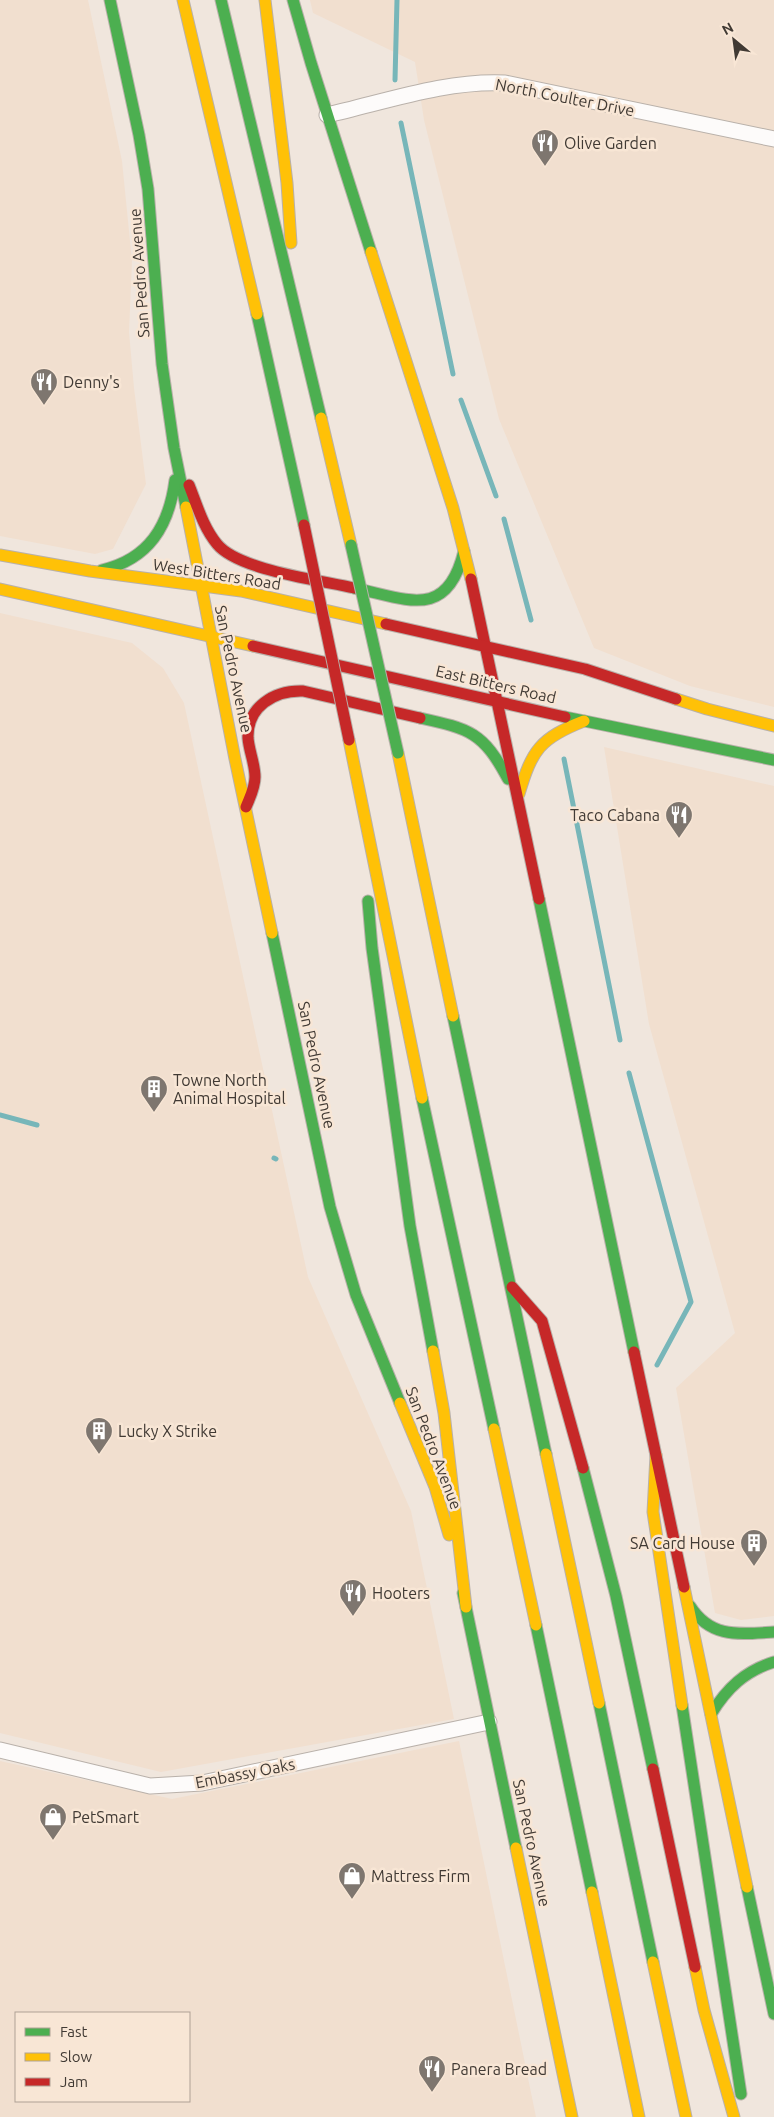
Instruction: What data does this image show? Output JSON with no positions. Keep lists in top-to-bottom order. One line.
{"streets":{"main road":["San Pedro Avenue","West Bitters Road","East Bitters Road"],"street":["North Coulter Drive","Embassy Oaks"]},"crossings":[["San Pedro Avenue","West Bitters Road"],["San Pedro Avenue","East Bitters Road"],["San Pedro Avenue","Embassy Oaks"],["West Bitters Road","East Bitters Road"]],"places":{"restaurant":["Olive Garden","Denny's","Taco Cabana","Hooters","Panera Bread"],"building":["Towne North Animal Hospital","Lucky X Strike","SA Card House"],"shop":["PetSmart","Mattress Firm"]},"legend":["Fast","Slow","Jam"],"north":"top left"}
